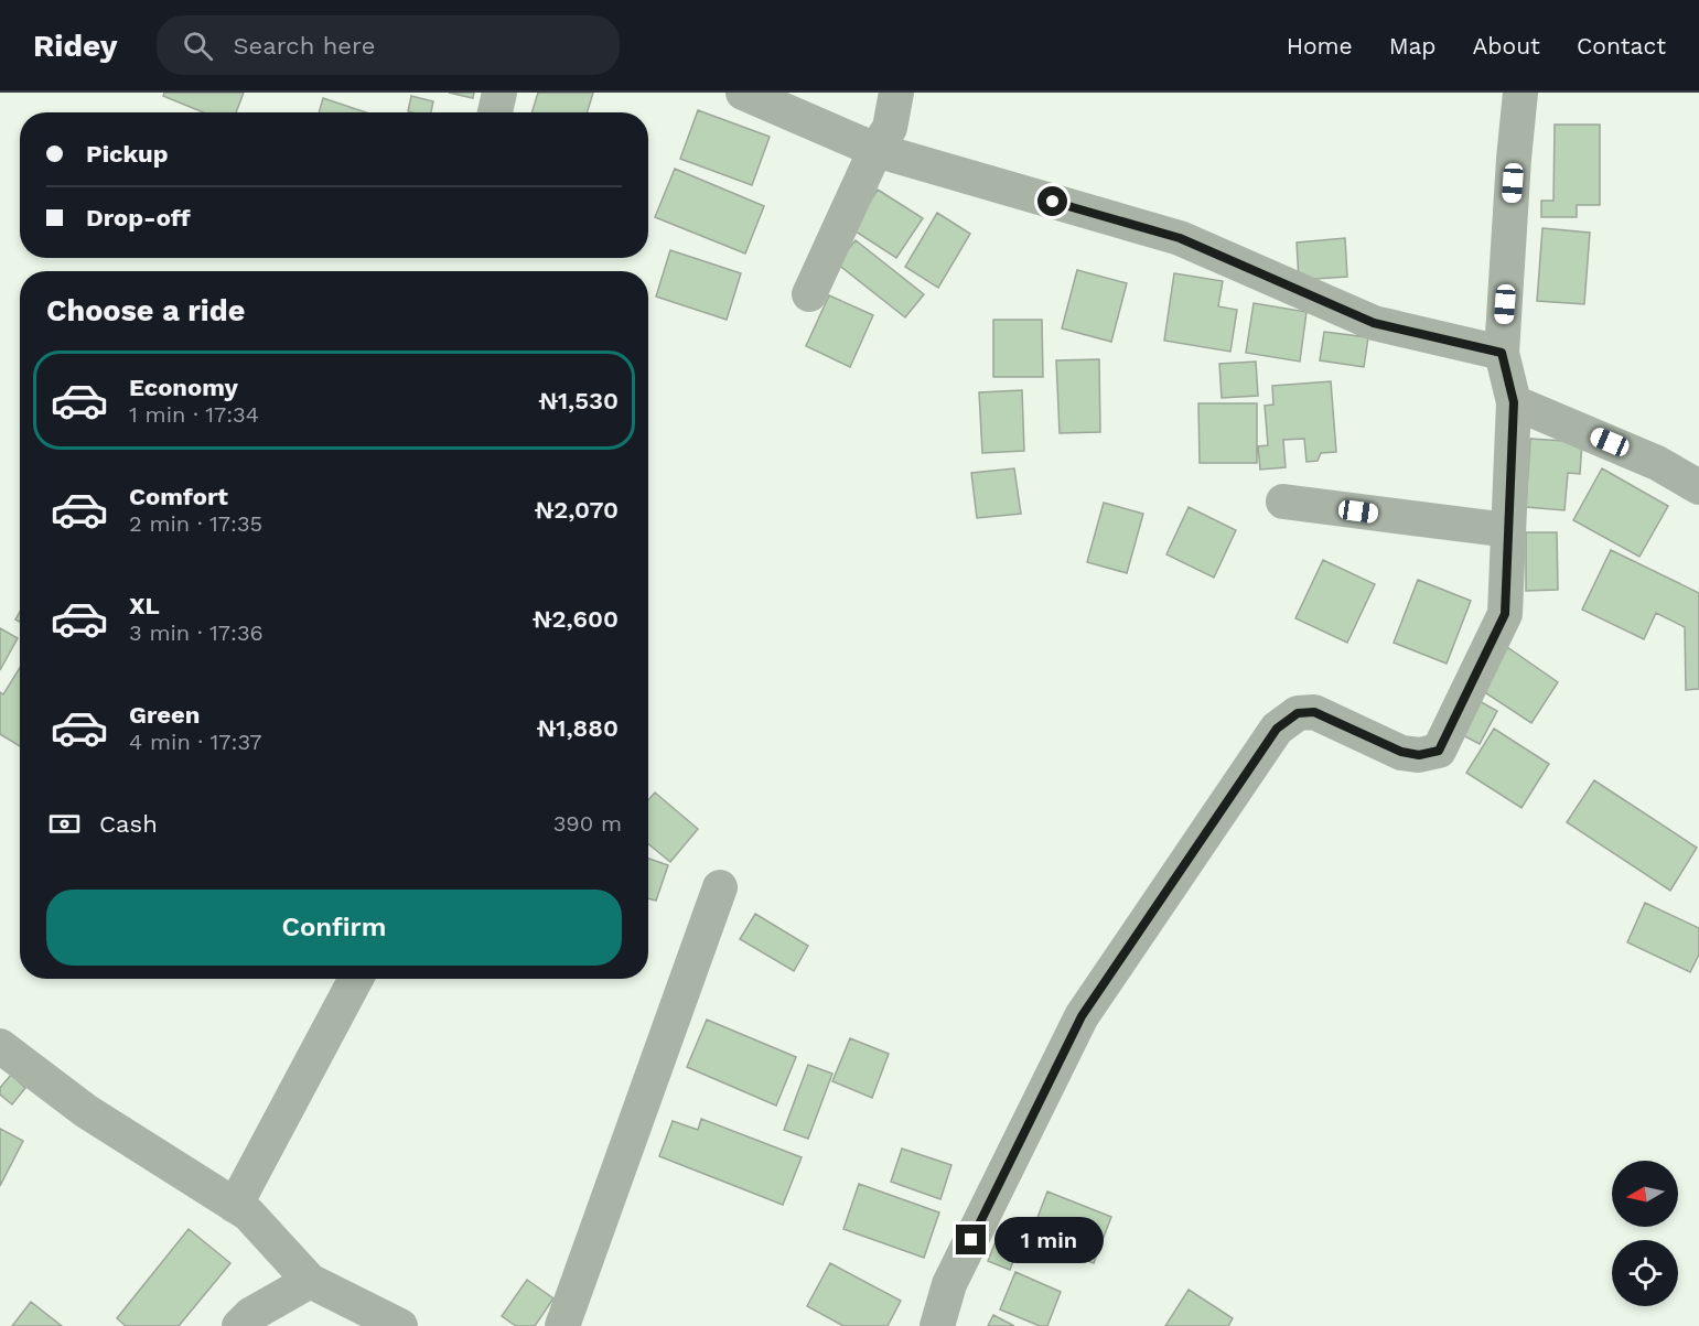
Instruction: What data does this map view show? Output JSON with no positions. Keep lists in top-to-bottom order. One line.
{"north":"left","page":{"header":"Ridey","search":"Search here","nav":["Home","Map","About","Contact"],"banner":["Pickup","Drop-off"],"heading":"Choose a ride","list":[{"name":"Economy","note":"1 min · 17:34","value":"₦1,530"},{"name":"Comfort","note":"2 min · 17:35","value":"₦2,070"},{"name":"XL","note":"3 min · 17:36","value":"₦2,600"},{"name":"Green","note":"4 min · 17:37","value":"₦1,880"}],"pay":["Cash","390 m"],"buttons":"Confirm","bubble":"1 min"}}
